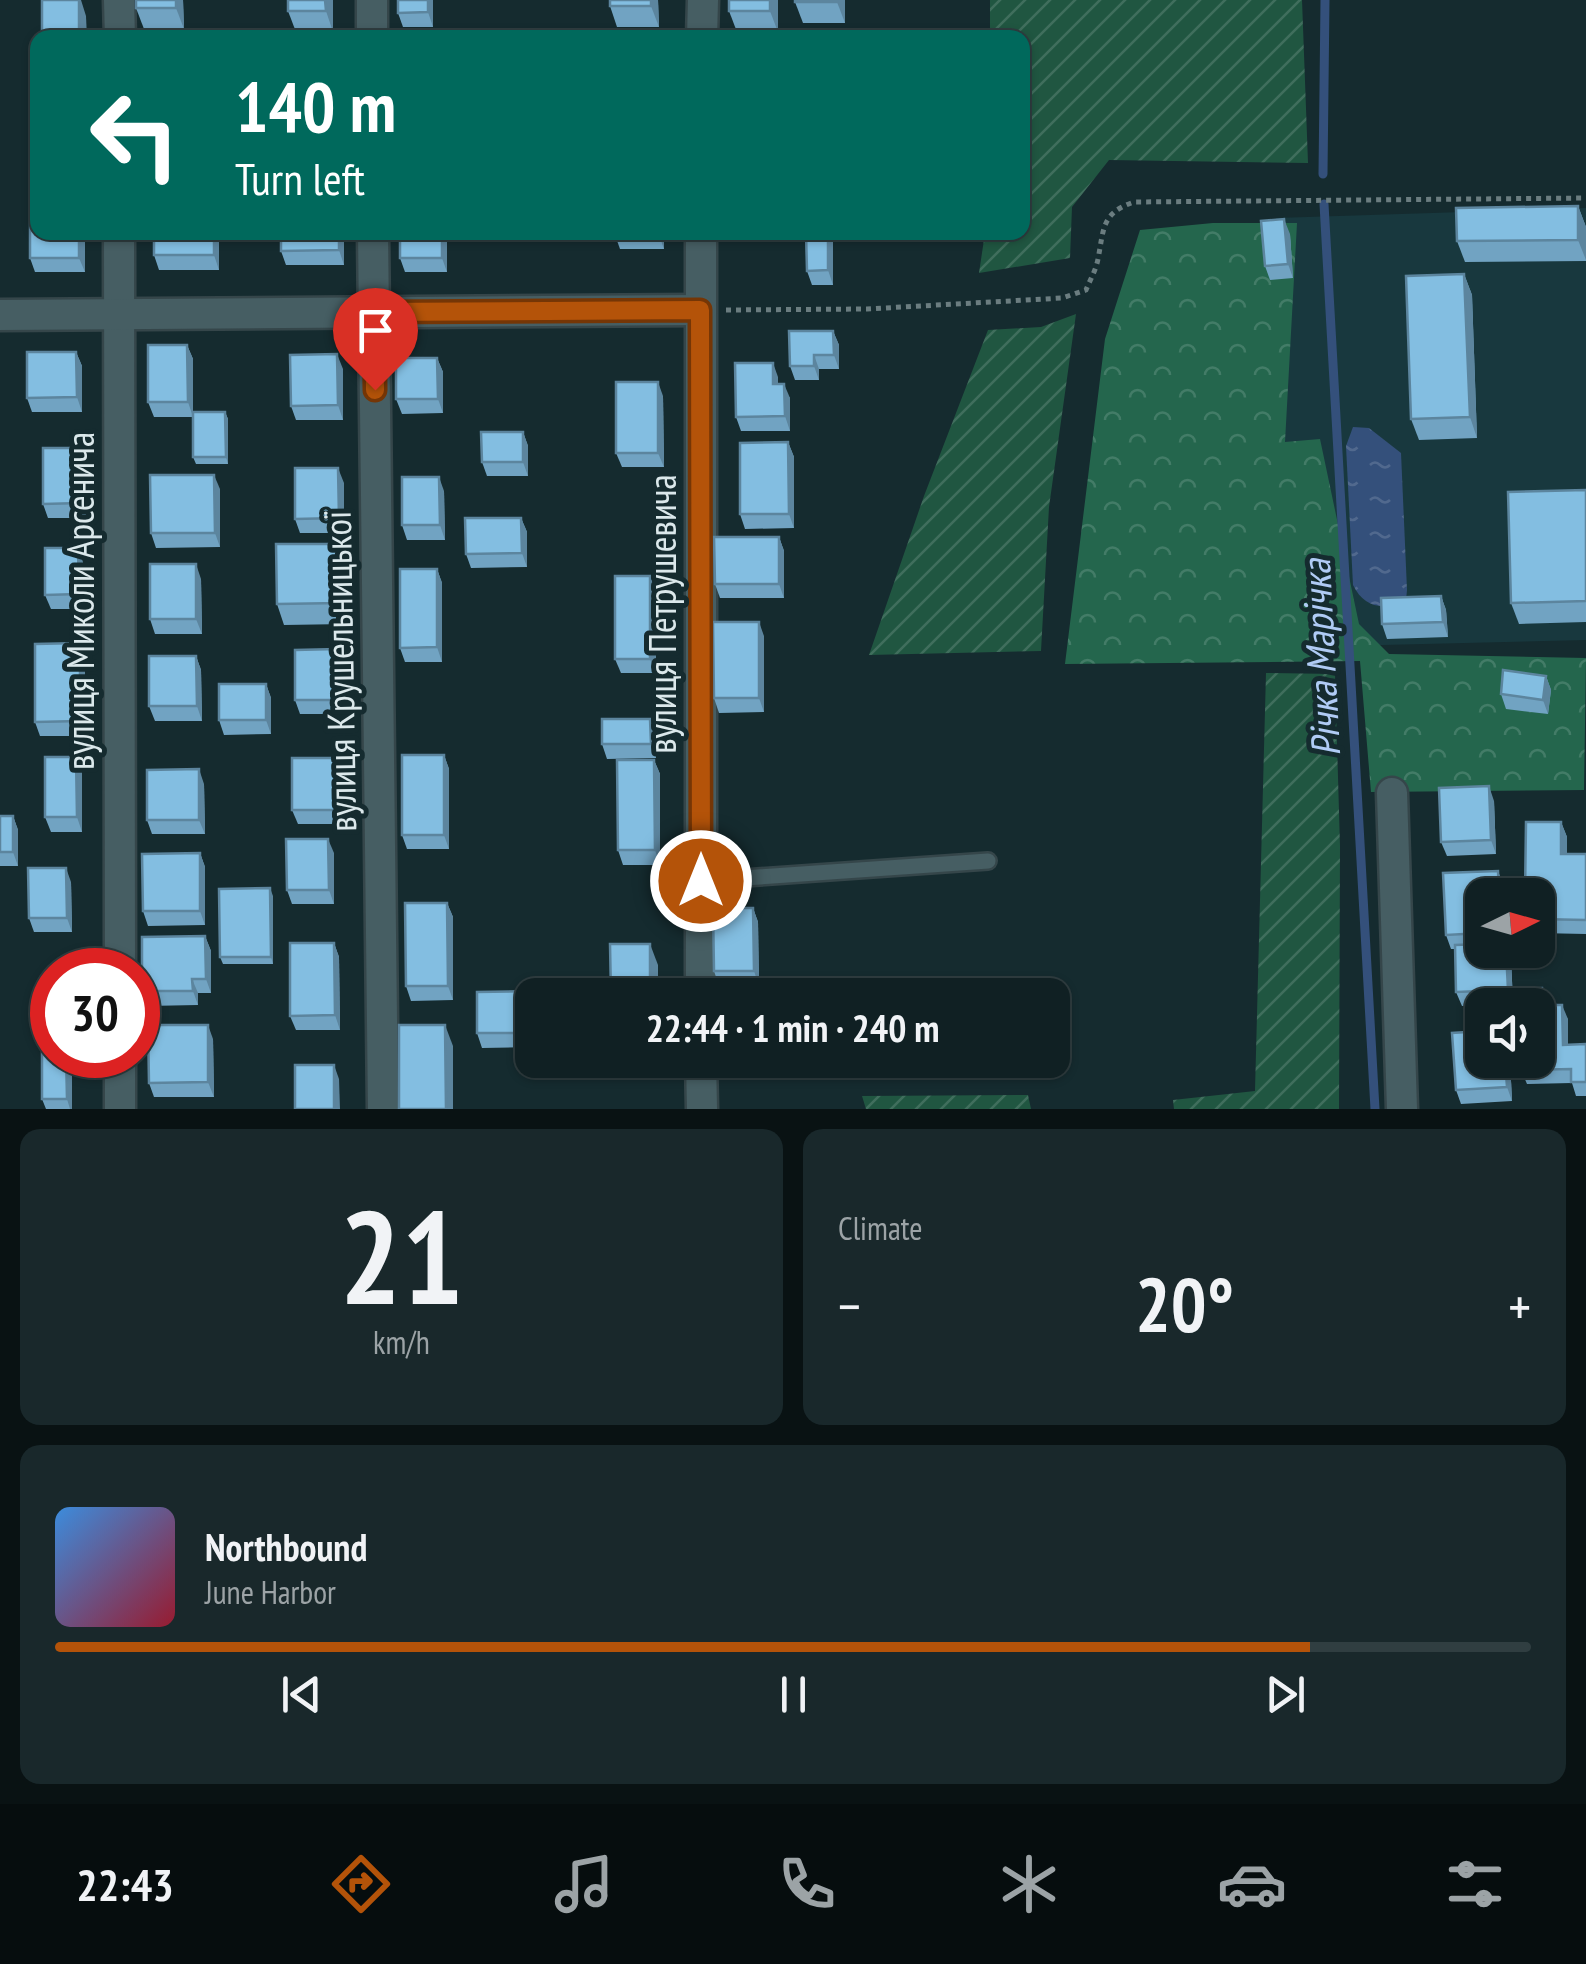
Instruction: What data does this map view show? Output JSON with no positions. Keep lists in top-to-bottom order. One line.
{"streets":{"street":["вулиця Миколи Арсенича","вулиця Петрушевича","вулиця Крушельницької"]},"water":["Річка Марічка"],"north":"right","page":{"turn":["140 m","Turn left"],"limit":"30","trip":"22:44 · 1 min · 240 m","tile":[["21","km/h"],"Climate"],"heat":["−","20°","+"],"song":["Northbound","June Harbor"],"tabs":"22:43"}}
